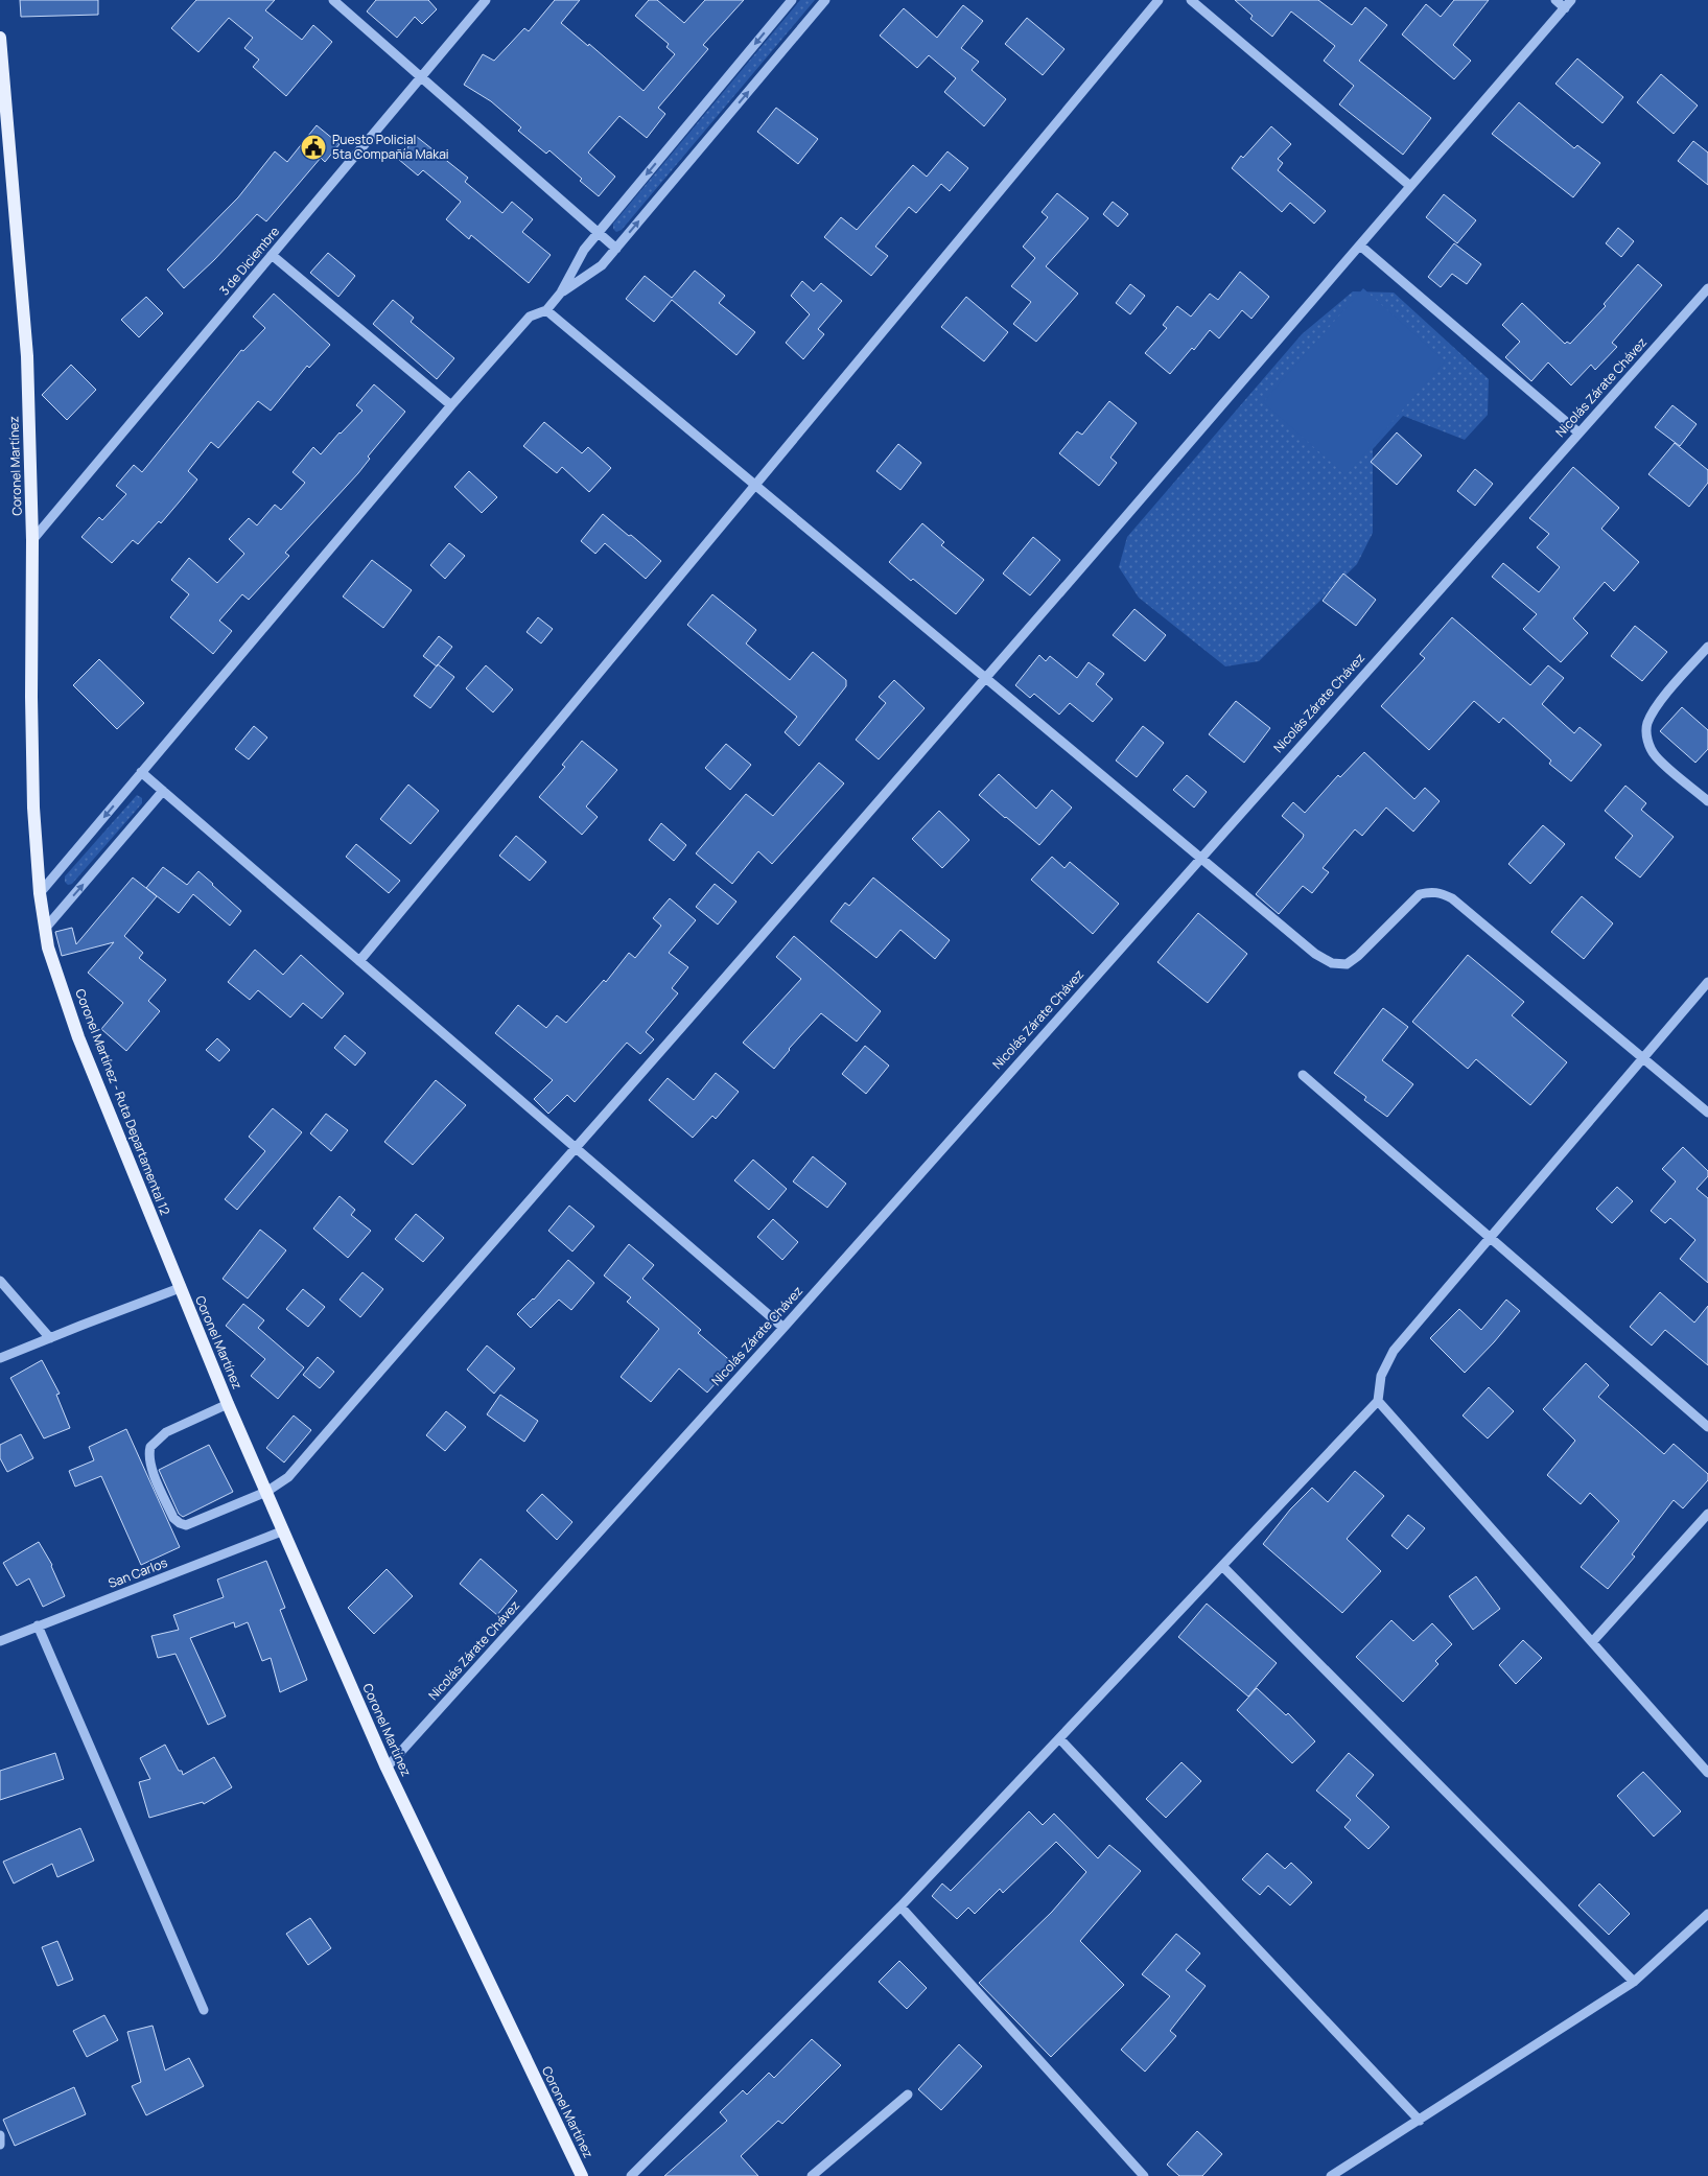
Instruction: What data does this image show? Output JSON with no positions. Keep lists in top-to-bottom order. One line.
{"streets":{"main road":["Coronel Martínez","Coronel Martínez - Ruta Departamental 12"],"street":["3 de Diciembre","Nicolás Zárate Chávez","San Carlos"]},"crossings":[["3 de Diciembre","Coronel Martínez"],["Nicolás Zárate Chávez","Coronel Martínez"],["Coronel Martínez","Coronel Martínez - Ruta Departamental 12"],["Coronel Martínez","San Carlos"]],"places":{"public building":["Puesto Policial 5ta Compañía Makai"]}}
